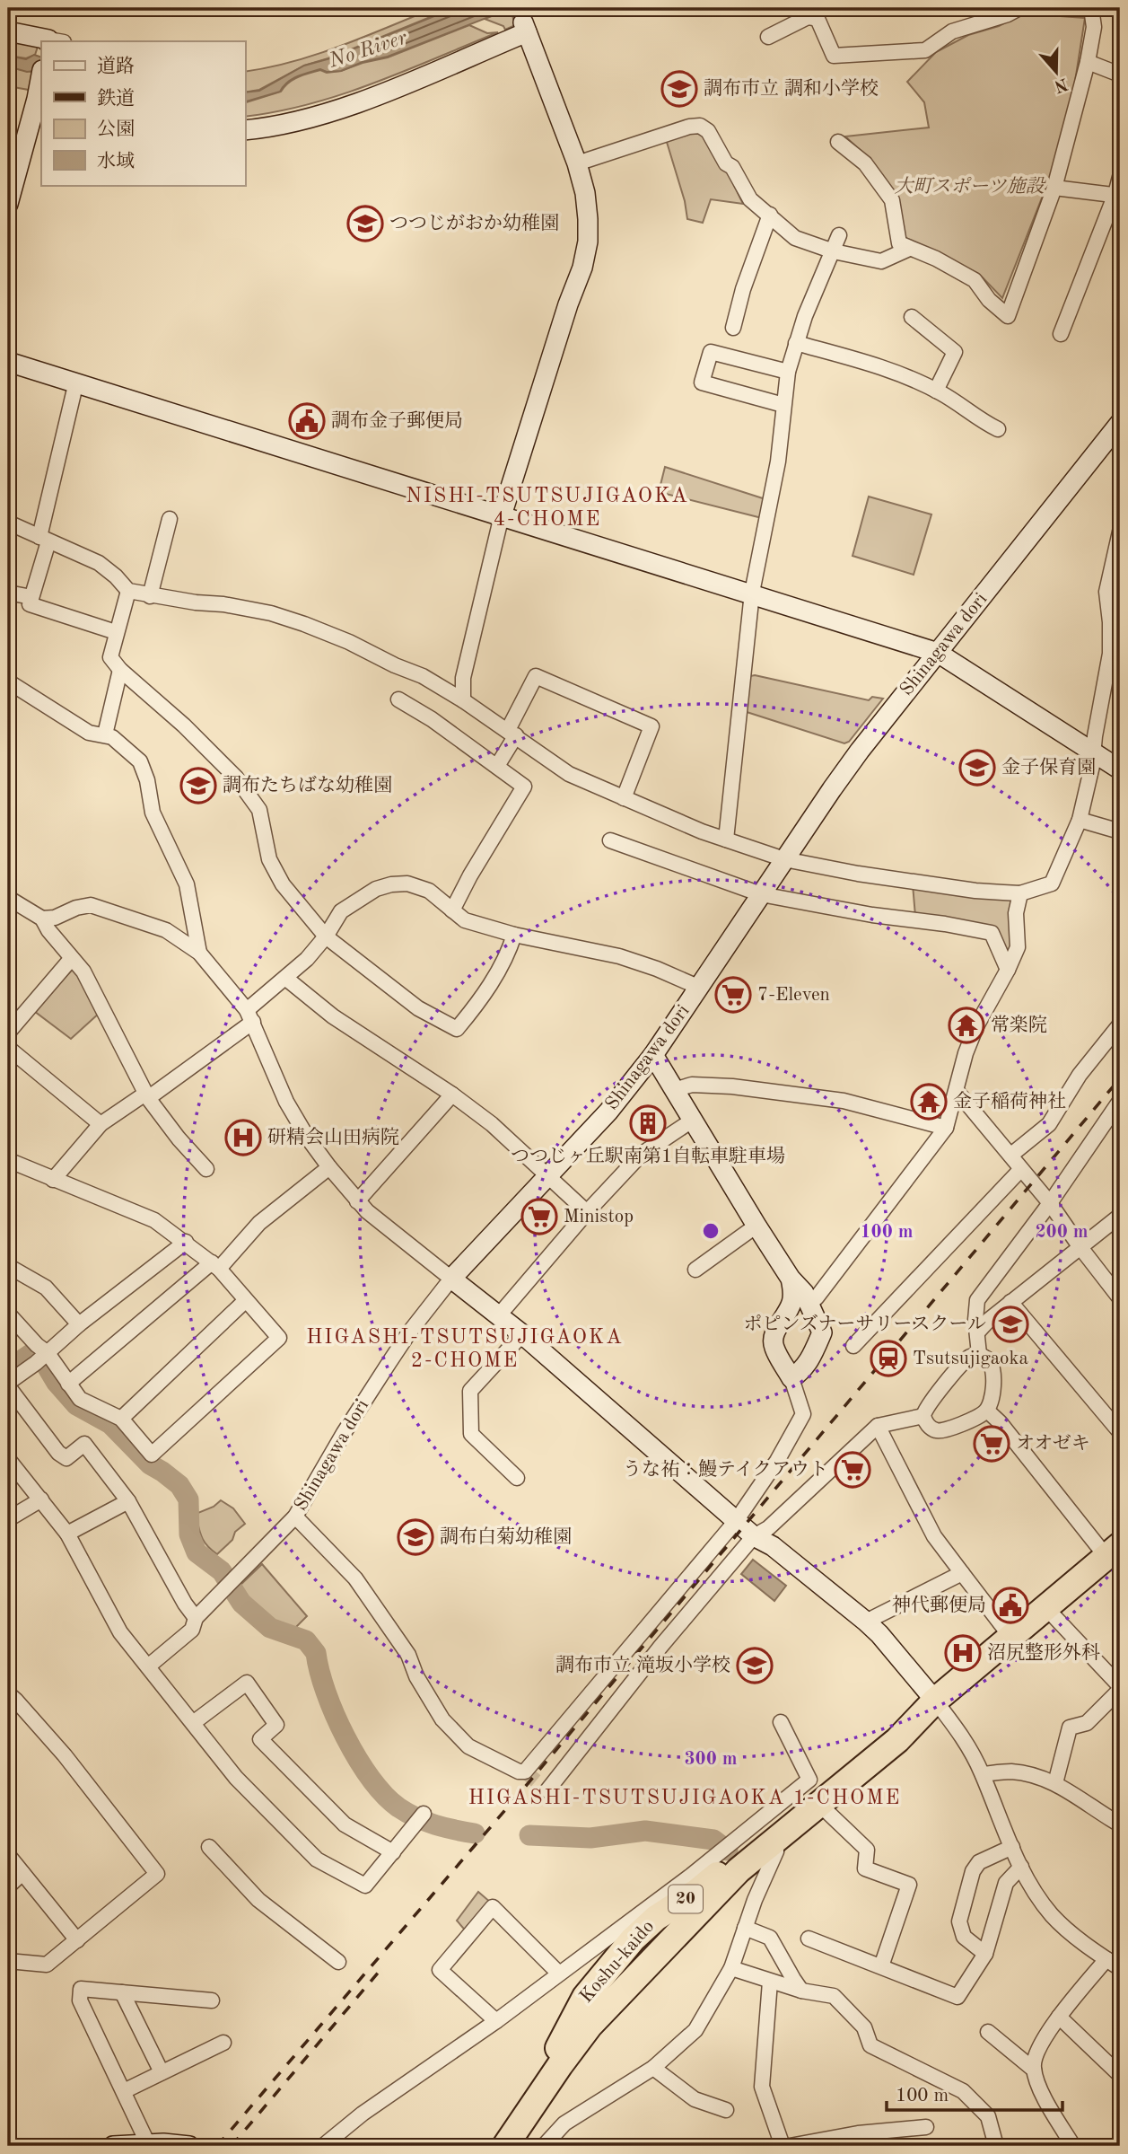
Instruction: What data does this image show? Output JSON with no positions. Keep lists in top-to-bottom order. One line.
{"streets":{"highway":["20","Koshu-kaido"],"street":["Shinagawa dori"]},"districts":["NISHI-TSUTSUJIGAOKA 4-CHOME","HIGASHI-TSUTSUJIGAOKA 2-CHOME","HIGASHI-TSUTSUJIGAOKA 1-CHOME"],"water":["No River"],"parks":["大町スポーツ施設"],"places":{"school or university":["調布市立 調和小学校","つつじがおか幼稚園","金子保育園","調布たちばな幼稚園","ポピンズナーサリースクール","調布白菊幼稚園","調布市立 滝坂小学校"],"public building":["調布金子郵便局","神代郵便局"],"supermarket":["7-Eleven","Ministop","オオゼキ","うな祐：鰻テイクアウト"],"temple":["常楽院","金子稲荷神社"],"building":["つつじヶ丘駅南第1自転車駐車場"],"hospital":["研精会山田病院","沼尻整形外科"],"station":["Tsutsujigaoka"]},"legend":["道路","鉄道","公園","水域"],"scale_bar":"100 m","north":"bottom","rings":["100 m","200 m","300 m"]}
